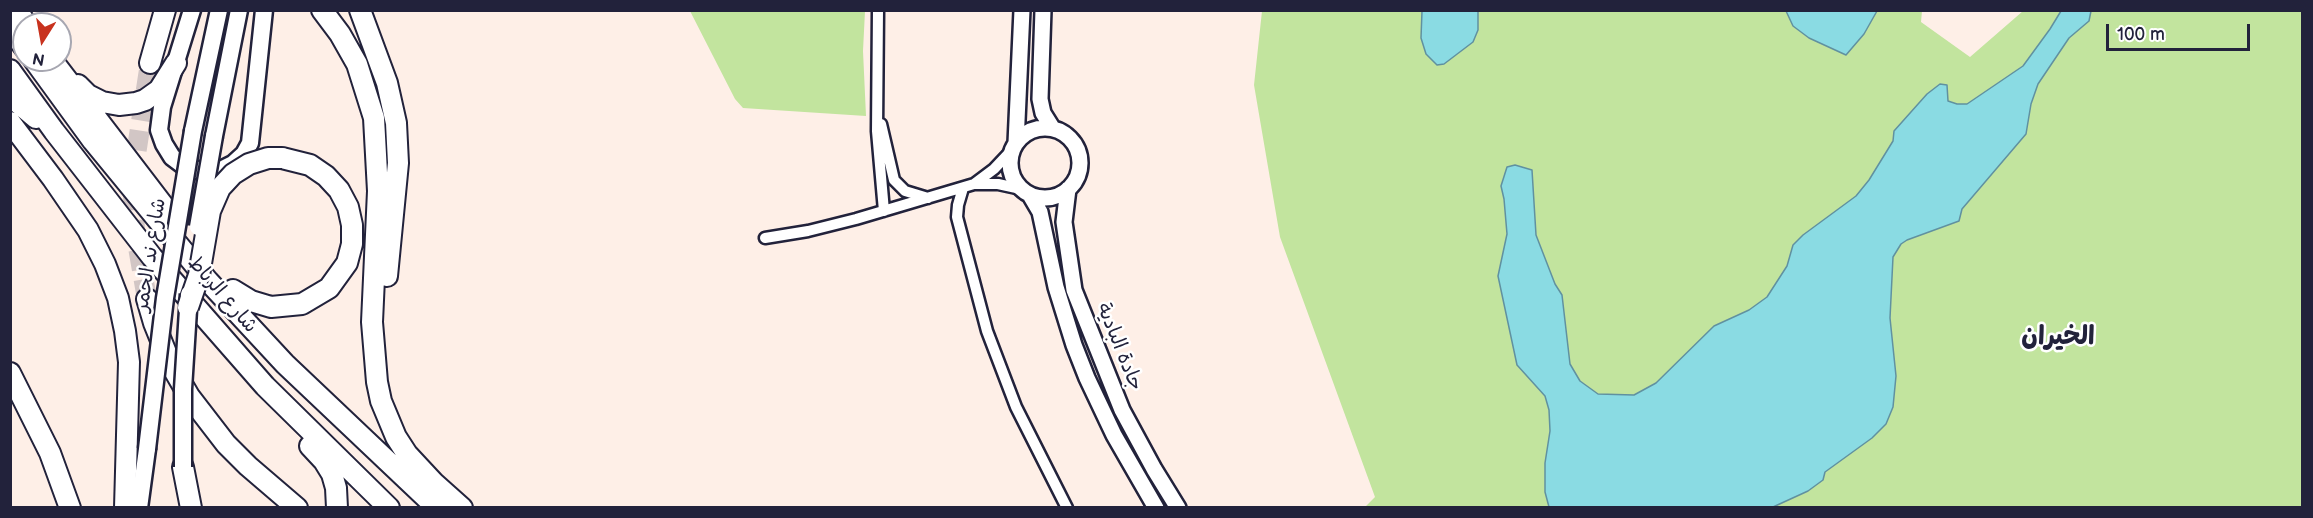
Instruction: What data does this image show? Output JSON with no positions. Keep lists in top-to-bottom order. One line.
{"streets":{"highway":["شارع الرباط"],"main road":["شارع ند الحمر"],"street":["جادة البادية"]},"districts":["الخيران"],"scale_bar":"100 m","north":"bottom"}
